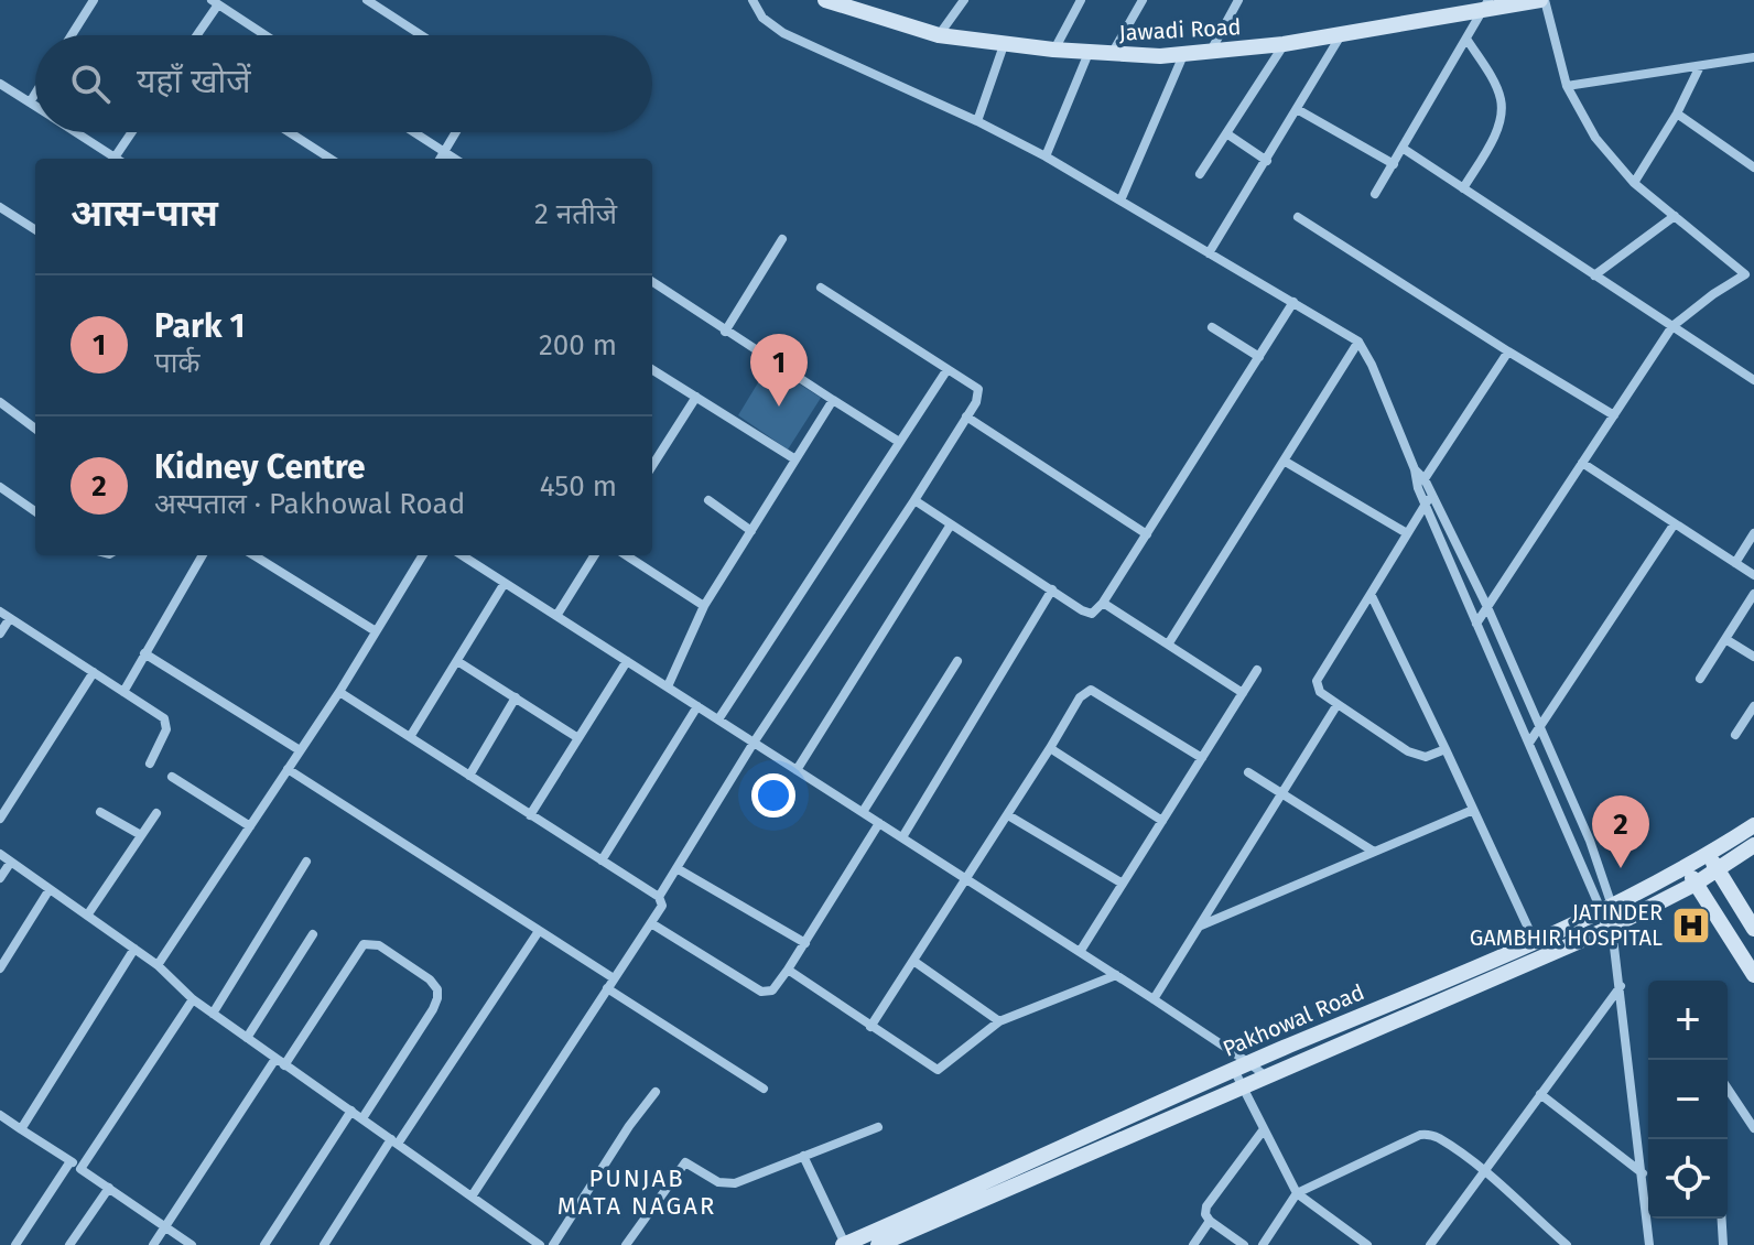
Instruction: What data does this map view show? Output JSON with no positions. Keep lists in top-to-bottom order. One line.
{"streets":{"street":["Jawadi Road","Pakhowal Road"]},"districts":["PUNJAB MATA NAGAR"],"places":{"hospital":["JATINDER GAMBHIR HOSPITAL"]},"page":{"search":"यहाँ खोजें","heading":["आस-पास","2 नतीजे"],"list":[{"mark":"1","name":"Park 1","note":"पार्क","value":"200 m"},{"mark":"2","name":"Kidney Centre","note":"अस्पताल · Pakhowal Road","value":"450 m"}],"pins":["1","2"],"map_buttons":["+","−"]}}
